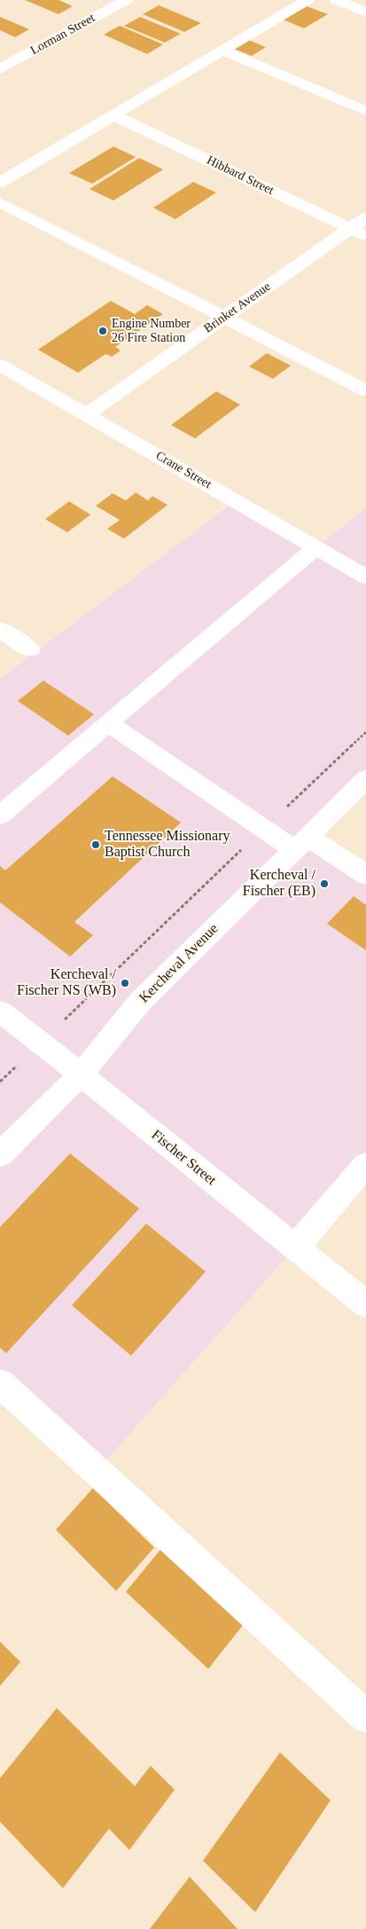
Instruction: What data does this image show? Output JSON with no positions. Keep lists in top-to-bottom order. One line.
{"streets":{"street":["Lorman Street","Hibbard Street","Brinket Avenue","Crane Street","Kercheval Avenue","Fischer Street"]},"crossings":[["Hibbard Street","Brinket Avenue"],["Brinket Avenue","Crane Street"],["Kercheval Avenue","Fischer Street"]],"places":["Engine Number 26 Fire Station","Tennessee Missionary Baptist Church","Kercheval / Fischer (EB)","Kercheval / Fischer NS (WB)"]}
